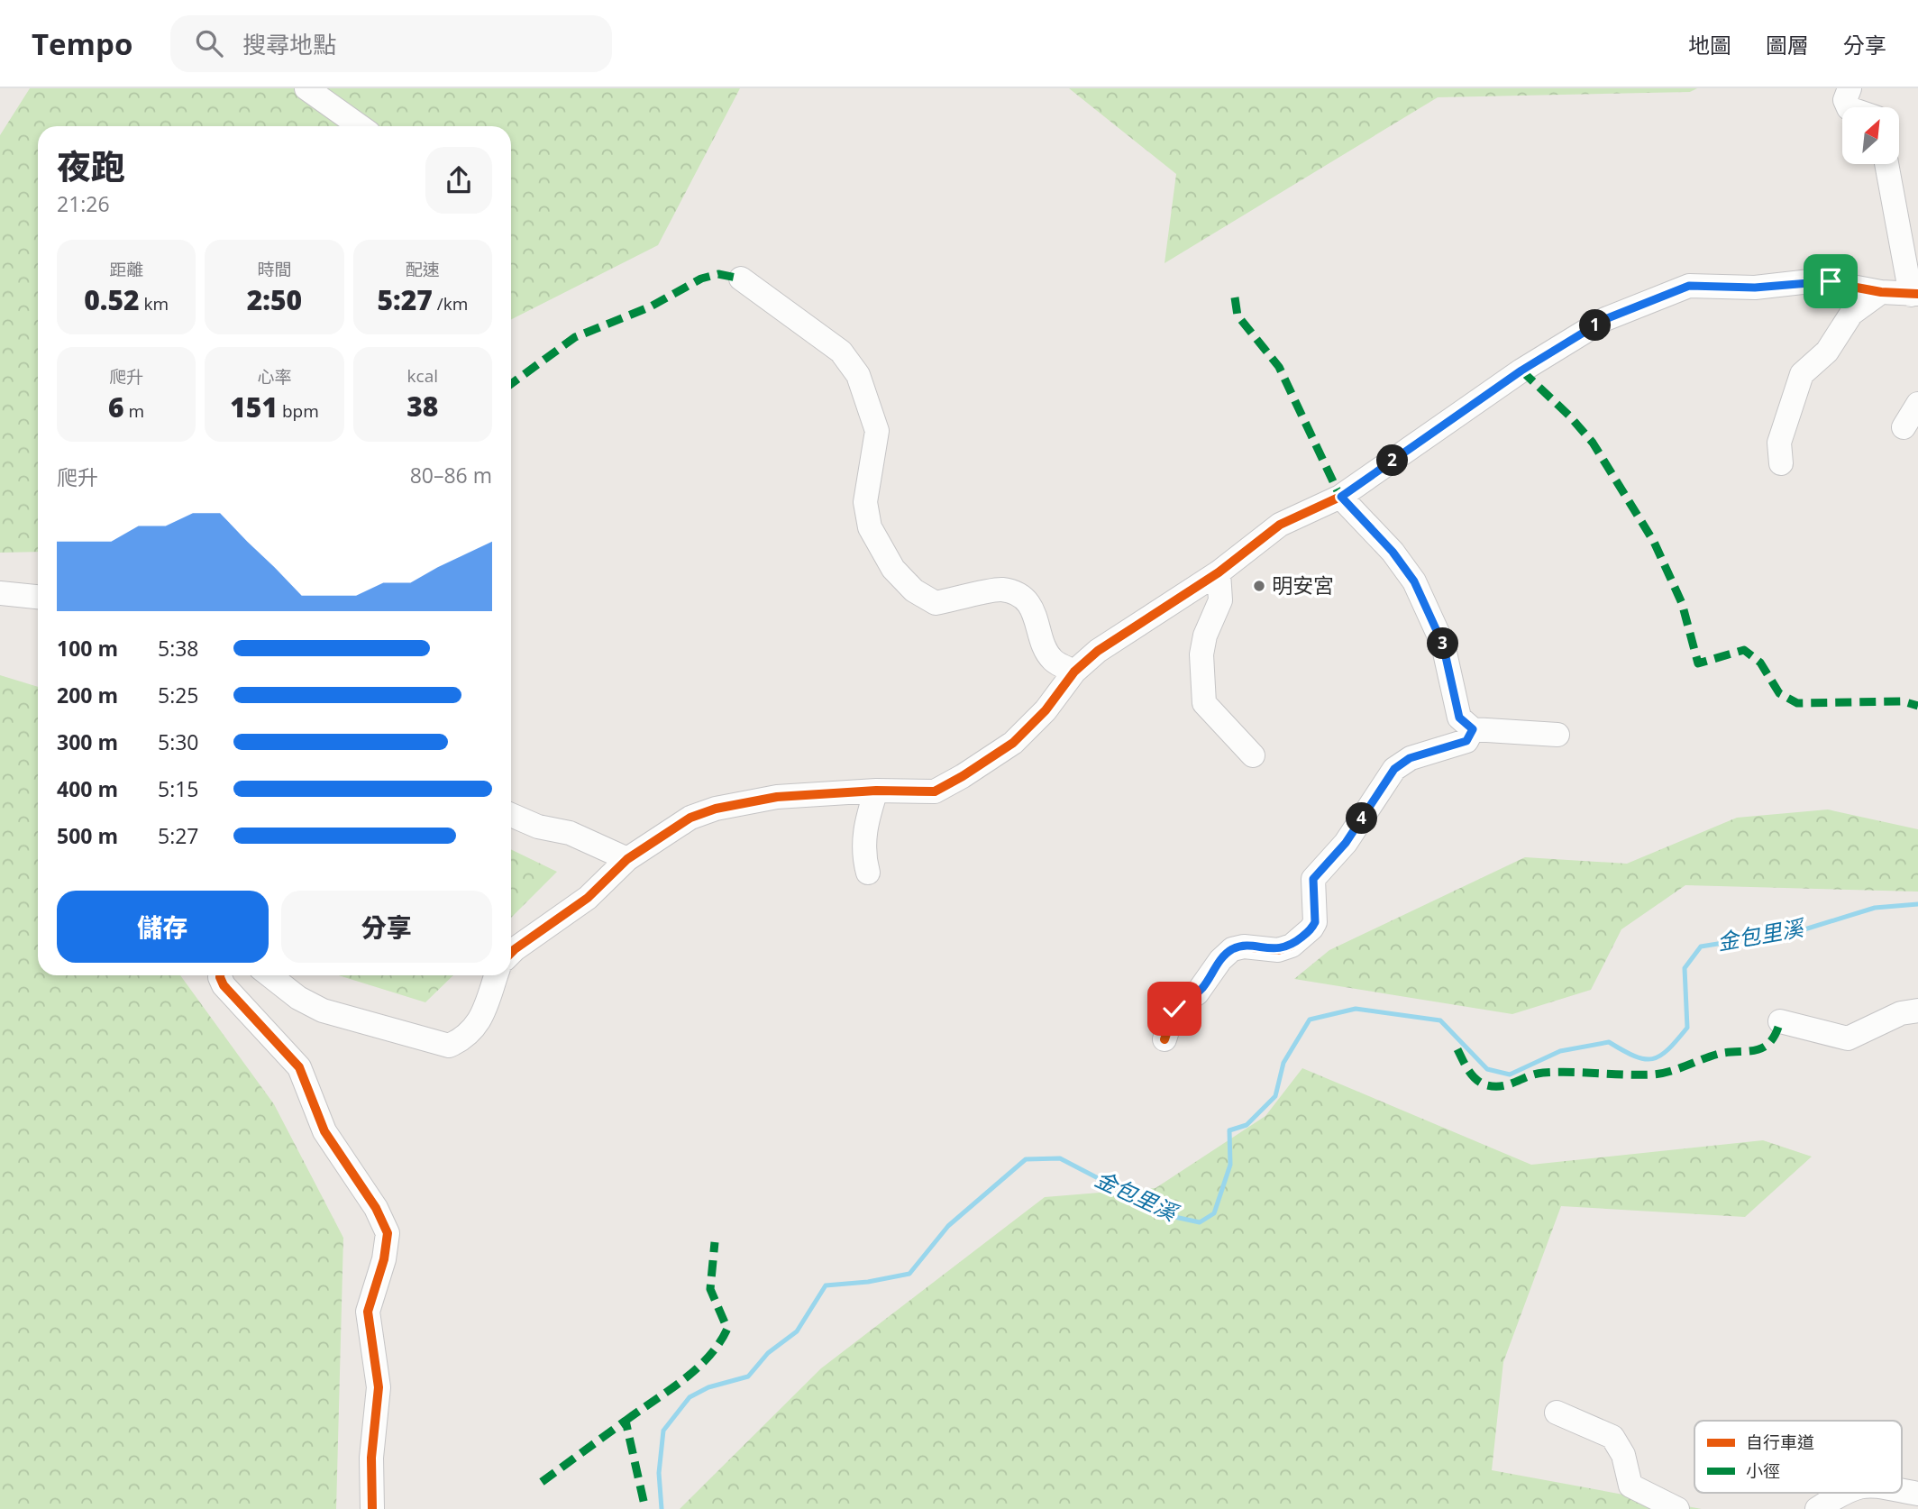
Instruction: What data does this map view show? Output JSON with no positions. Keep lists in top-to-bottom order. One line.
{"water":["金包里溪"],"places":["明安宮"],"legend":["自行車道","小徑"],"north":"top right","page":{"header":"Tempo","search":"搜尋地點","nav":["地圖","圖層","分享"],"heading":["夜跑","21:26"],"stats":[["距離","0.52 km"],["時間","2:50"],["配速","5:27 /km"],["爬升","6 m"],["心率","151 bpm"],["kcal","38"]],"pins":["1","2","3","4"],"chart":["爬升","80–86 m"],"list":[{"name":"100 m","note":"5:38"},{"name":"200 m","note":"5:25"},{"name":"300 m","note":"5:30"},{"name":"400 m","note":"5:15"},{"name":"500 m","note":"5:27"}],"buttons":["儲存","分享"]}}
